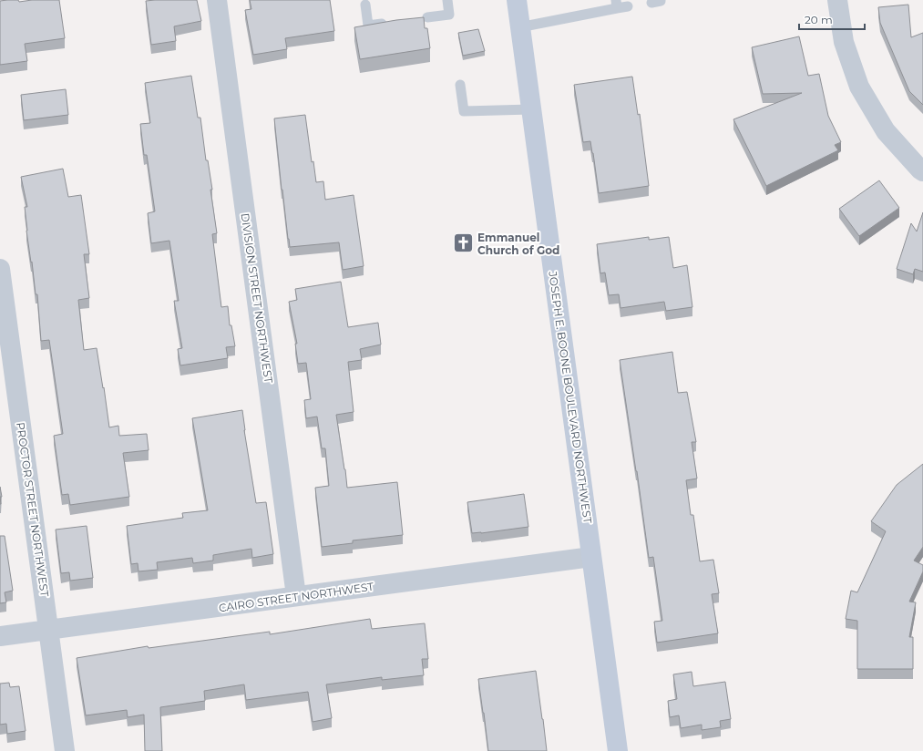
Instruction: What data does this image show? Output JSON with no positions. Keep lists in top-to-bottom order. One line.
{"streets":{"main road":["JOSEPH E. BOONE BOULEVARD NORTHWEST"],"street":["DIVISION STREET NORTHWEST","PROCTOR STREET NORTHWEST","CAIRO STREET NORTHWEST"]},"crossings":[["DIVISION STREET NORTHWEST","CAIRO STREET NORTHWEST"],["JOSEPH E. BOONE BOULEVARD NORTHWEST","CAIRO STREET NORTHWEST"],["PROCTOR STREET NORTHWEST","CAIRO STREET NORTHWEST"]],"places":{"church":["Emmanuel Church of God"]},"scale_bar":"20 m"}
